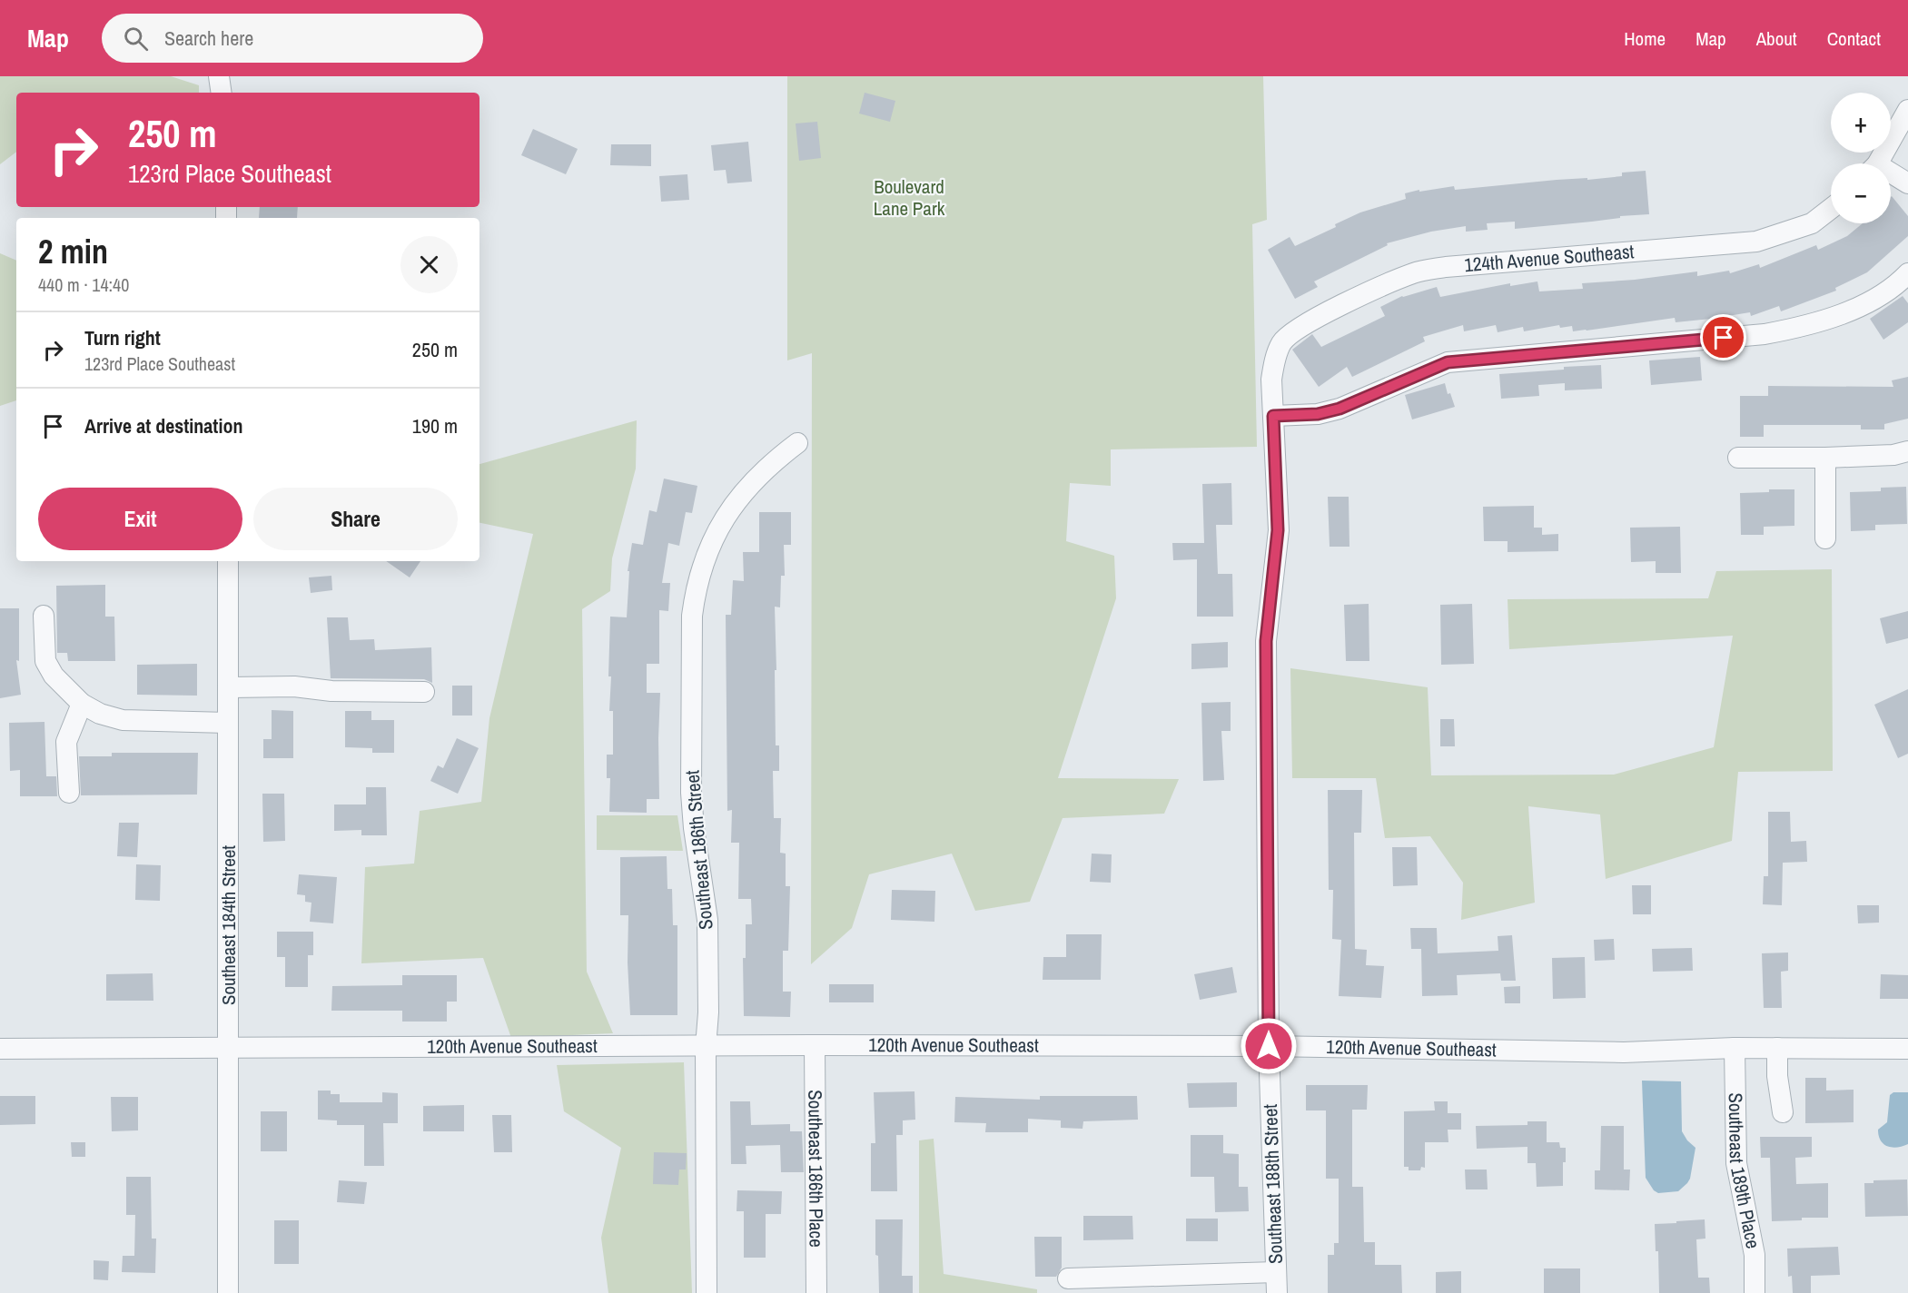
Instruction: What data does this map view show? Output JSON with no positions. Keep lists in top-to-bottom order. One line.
{"streets":{"street":["124th Avenue Southeast","Southeast 186th Street","Southeast 184th Street","120th Avenue Southeast","Southeast 186th Place","Southeast 189th Place","Southeast 188th Street"]},"crossings":[["124th Avenue Southeast","Southeast 188th Street"],["Southeast 186th Street","120th Avenue Southeast"],["Southeast 184th Street","120th Avenue Southeast"],["120th Avenue Southeast","Southeast 186th Place"],["120th Avenue Southeast","Southeast 189th Place"],["120th Avenue Southeast","Southeast 188th Street"]],"parks":["Boulevard Lane Park"],"page":{"header":"Map","search":"Search here","nav":["Home","Map","About","Contact"],"map_buttons":["+","−"],"turn":["250 m","123rd Place Southeast"],"heading":["2 min","440 m · 14:40"],"list":[{"name":"Turn right","note":"123rd Place Southeast","value":"250 m"},{"name":"Arrive at destination","value":"190 m"}],"buttons":["Exit","Share"]}}
